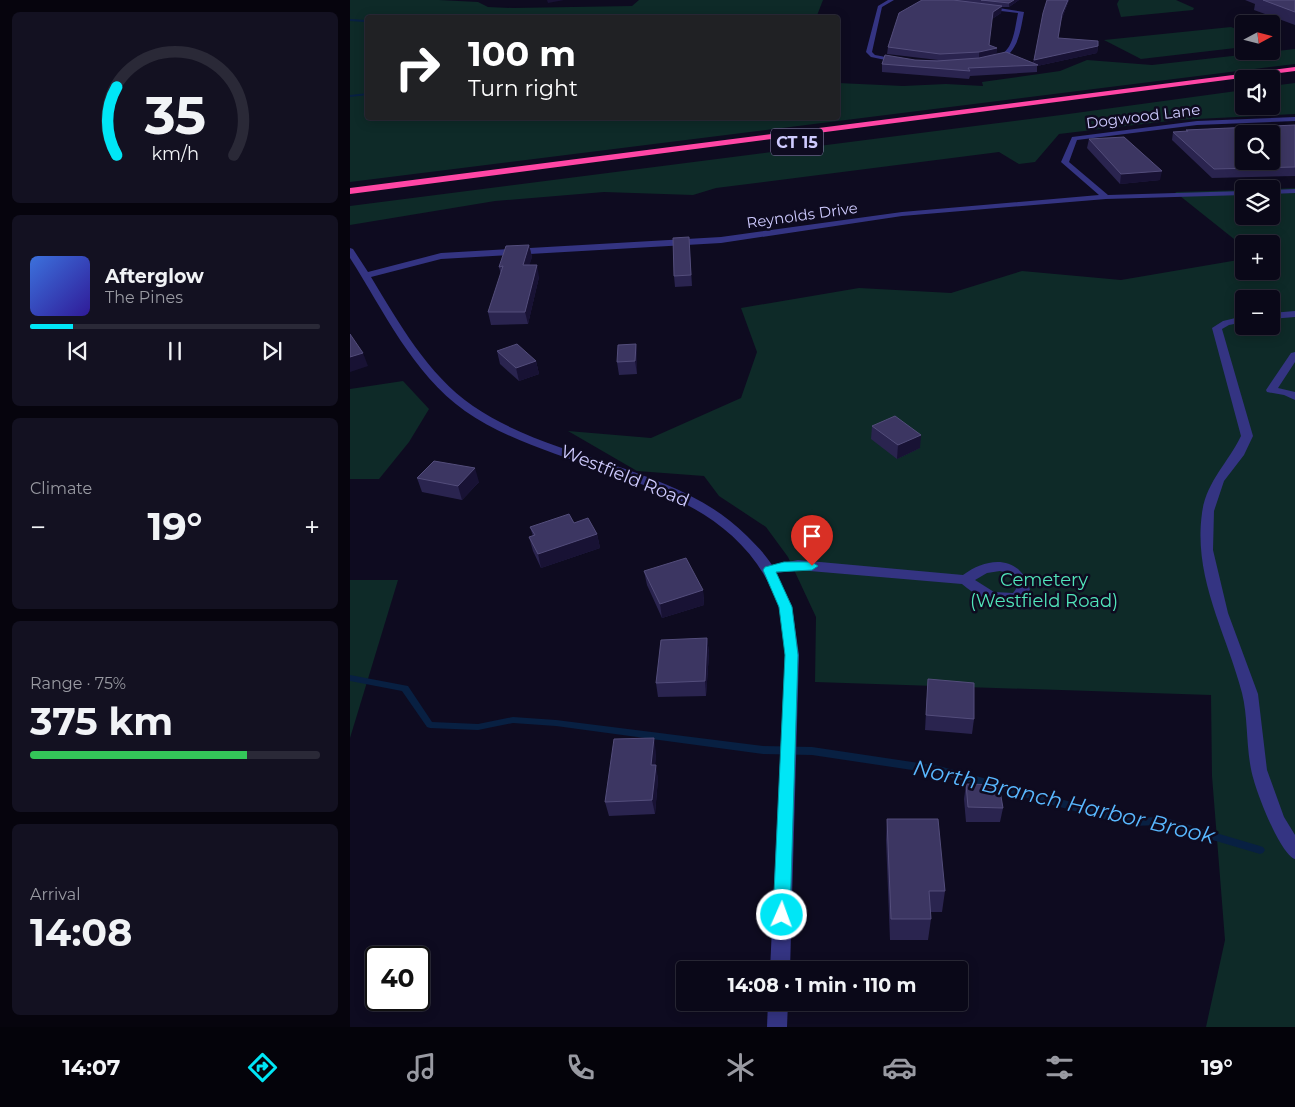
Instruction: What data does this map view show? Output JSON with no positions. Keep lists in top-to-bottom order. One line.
{"streets":{"highway":["CT 15"],"street":["Dogwood Lane","Reynolds Drive","Westfield Road"]},"crossings":[["Dogwood Lane","Reynolds Drive"],["Reynolds Drive","Westfield Road"]],"water":["North Branch Harbor Brook"],"parks":["Cemetery (Westfield Road)"],"north":"right","page":{"map_buttons":["+","−"],"turn":["100 m","Turn right"],"song":["Afterglow","The Pines"],"tile":["Climate",["Range · 75%","375 km"],["Arrival","14:08"]],"heat":["−","19°","+"],"limit":"40","trip":"14:08 · 1 min · 110 m","tabs":["14:07","19°"],"gauge":["35","km/h"]}}
